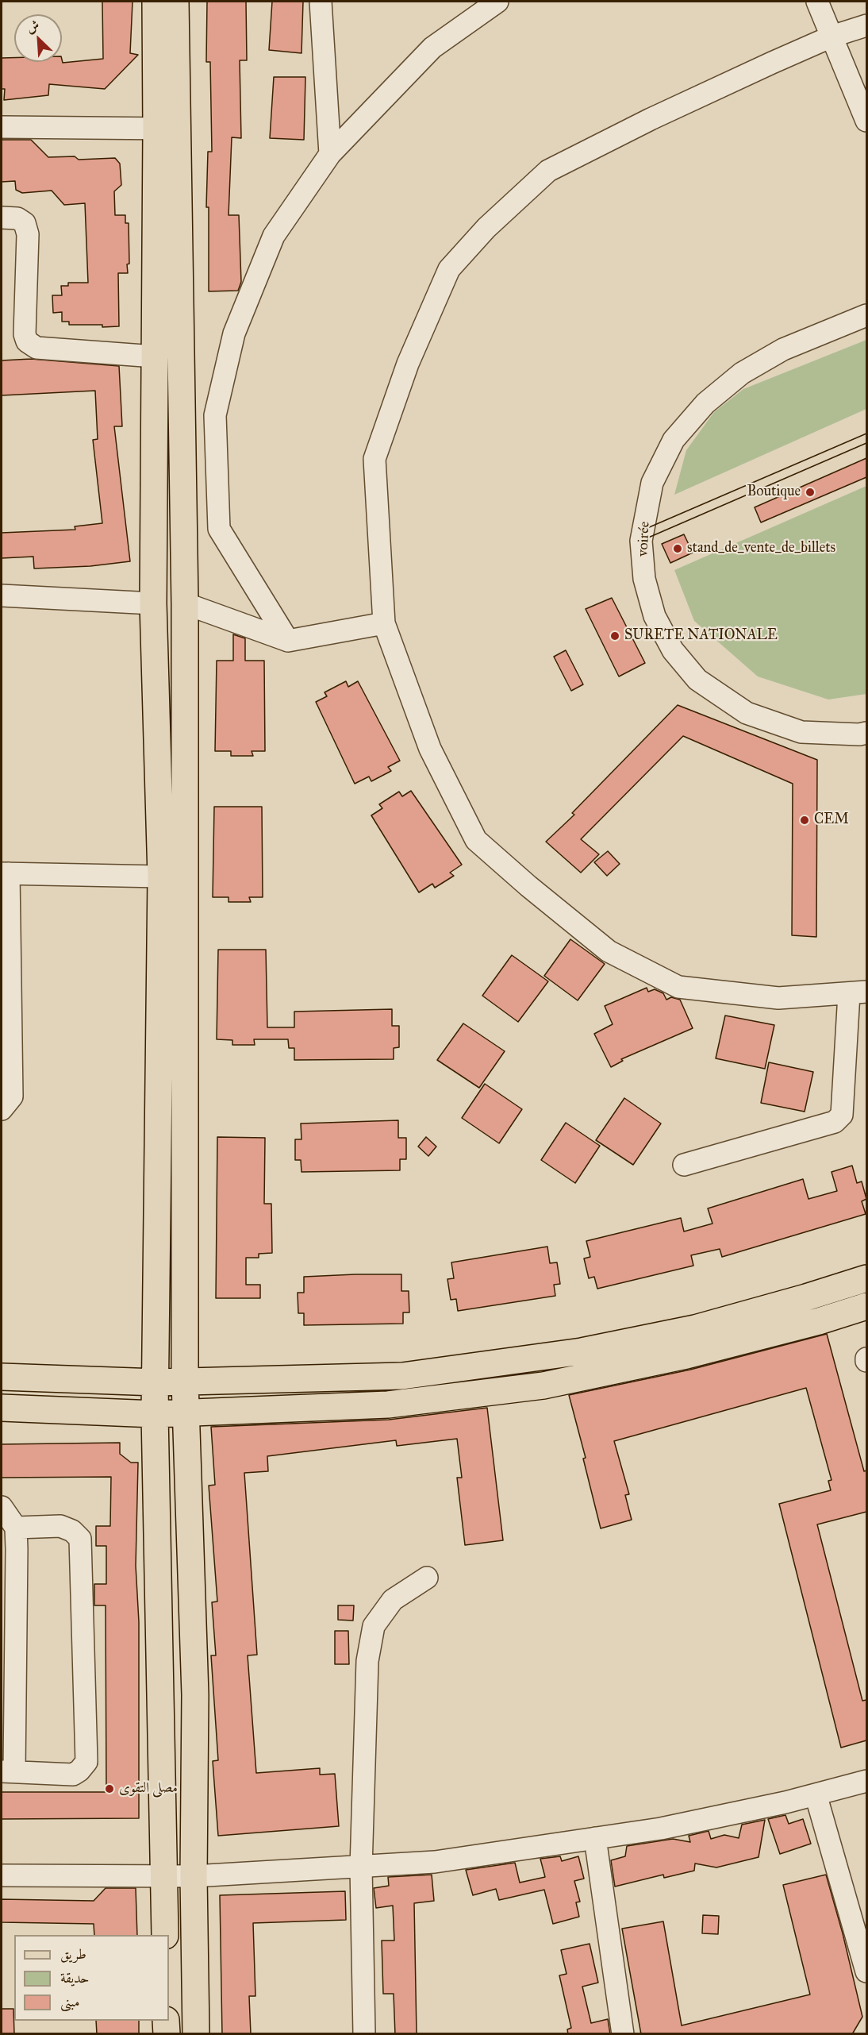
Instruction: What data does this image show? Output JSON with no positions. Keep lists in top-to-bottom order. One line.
{"streets":{"street":["voirée"]},"places":["Boutique","stand_de_vente_de_billets","SURETE NATIONALE","CEM","مصلى التقوى"],"legend":["طريق","حديقة","مبنى"],"north":"top left"}
